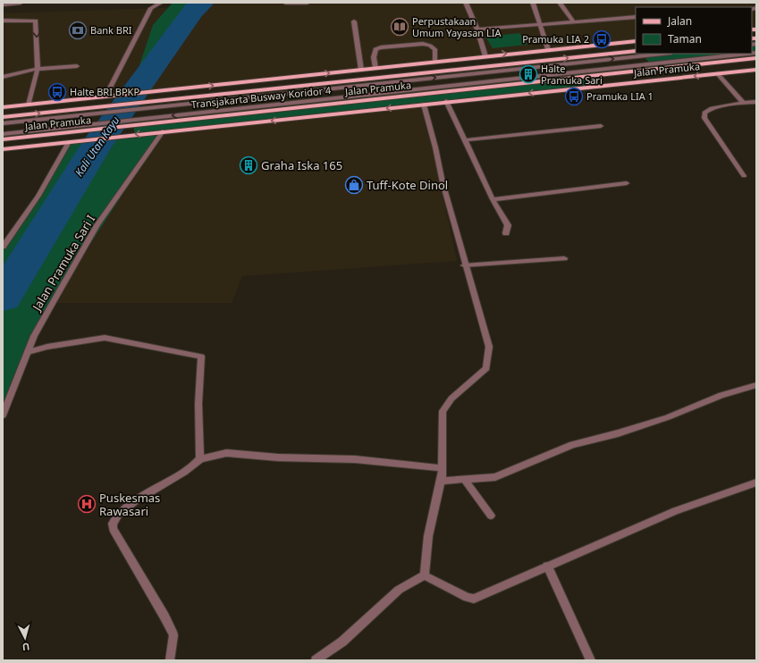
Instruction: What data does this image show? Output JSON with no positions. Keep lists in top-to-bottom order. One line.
{"streets":{"main road":["Jalan Pramuka"],"street":["Transjakarta Busway Koridor 4","Jalan Pramuka Sari I"]},"crossings":[["Jalan Pramuka","Transjakarta Busway Koridor 4"],["Jalan Pramuka","Jalan Pramuka Sari I"]],"water":["Kali Utan Kayu"],"places":{"library":["Perpustakaan Umum Yayasan LIA"],"bank":["Bank BRI"],"bus stop":["Pramuka LIA 2","Halte BRI BPKP","Pramuka LIA 1"],"building":["Halte Pramuka Sari","Graha Iska 165"],"shop":["Tuff-Kote Dinol"],"hospital":["Puskesmas Rawasari"]},"legend":["Jalan","Taman"],"north":"bottom"}
